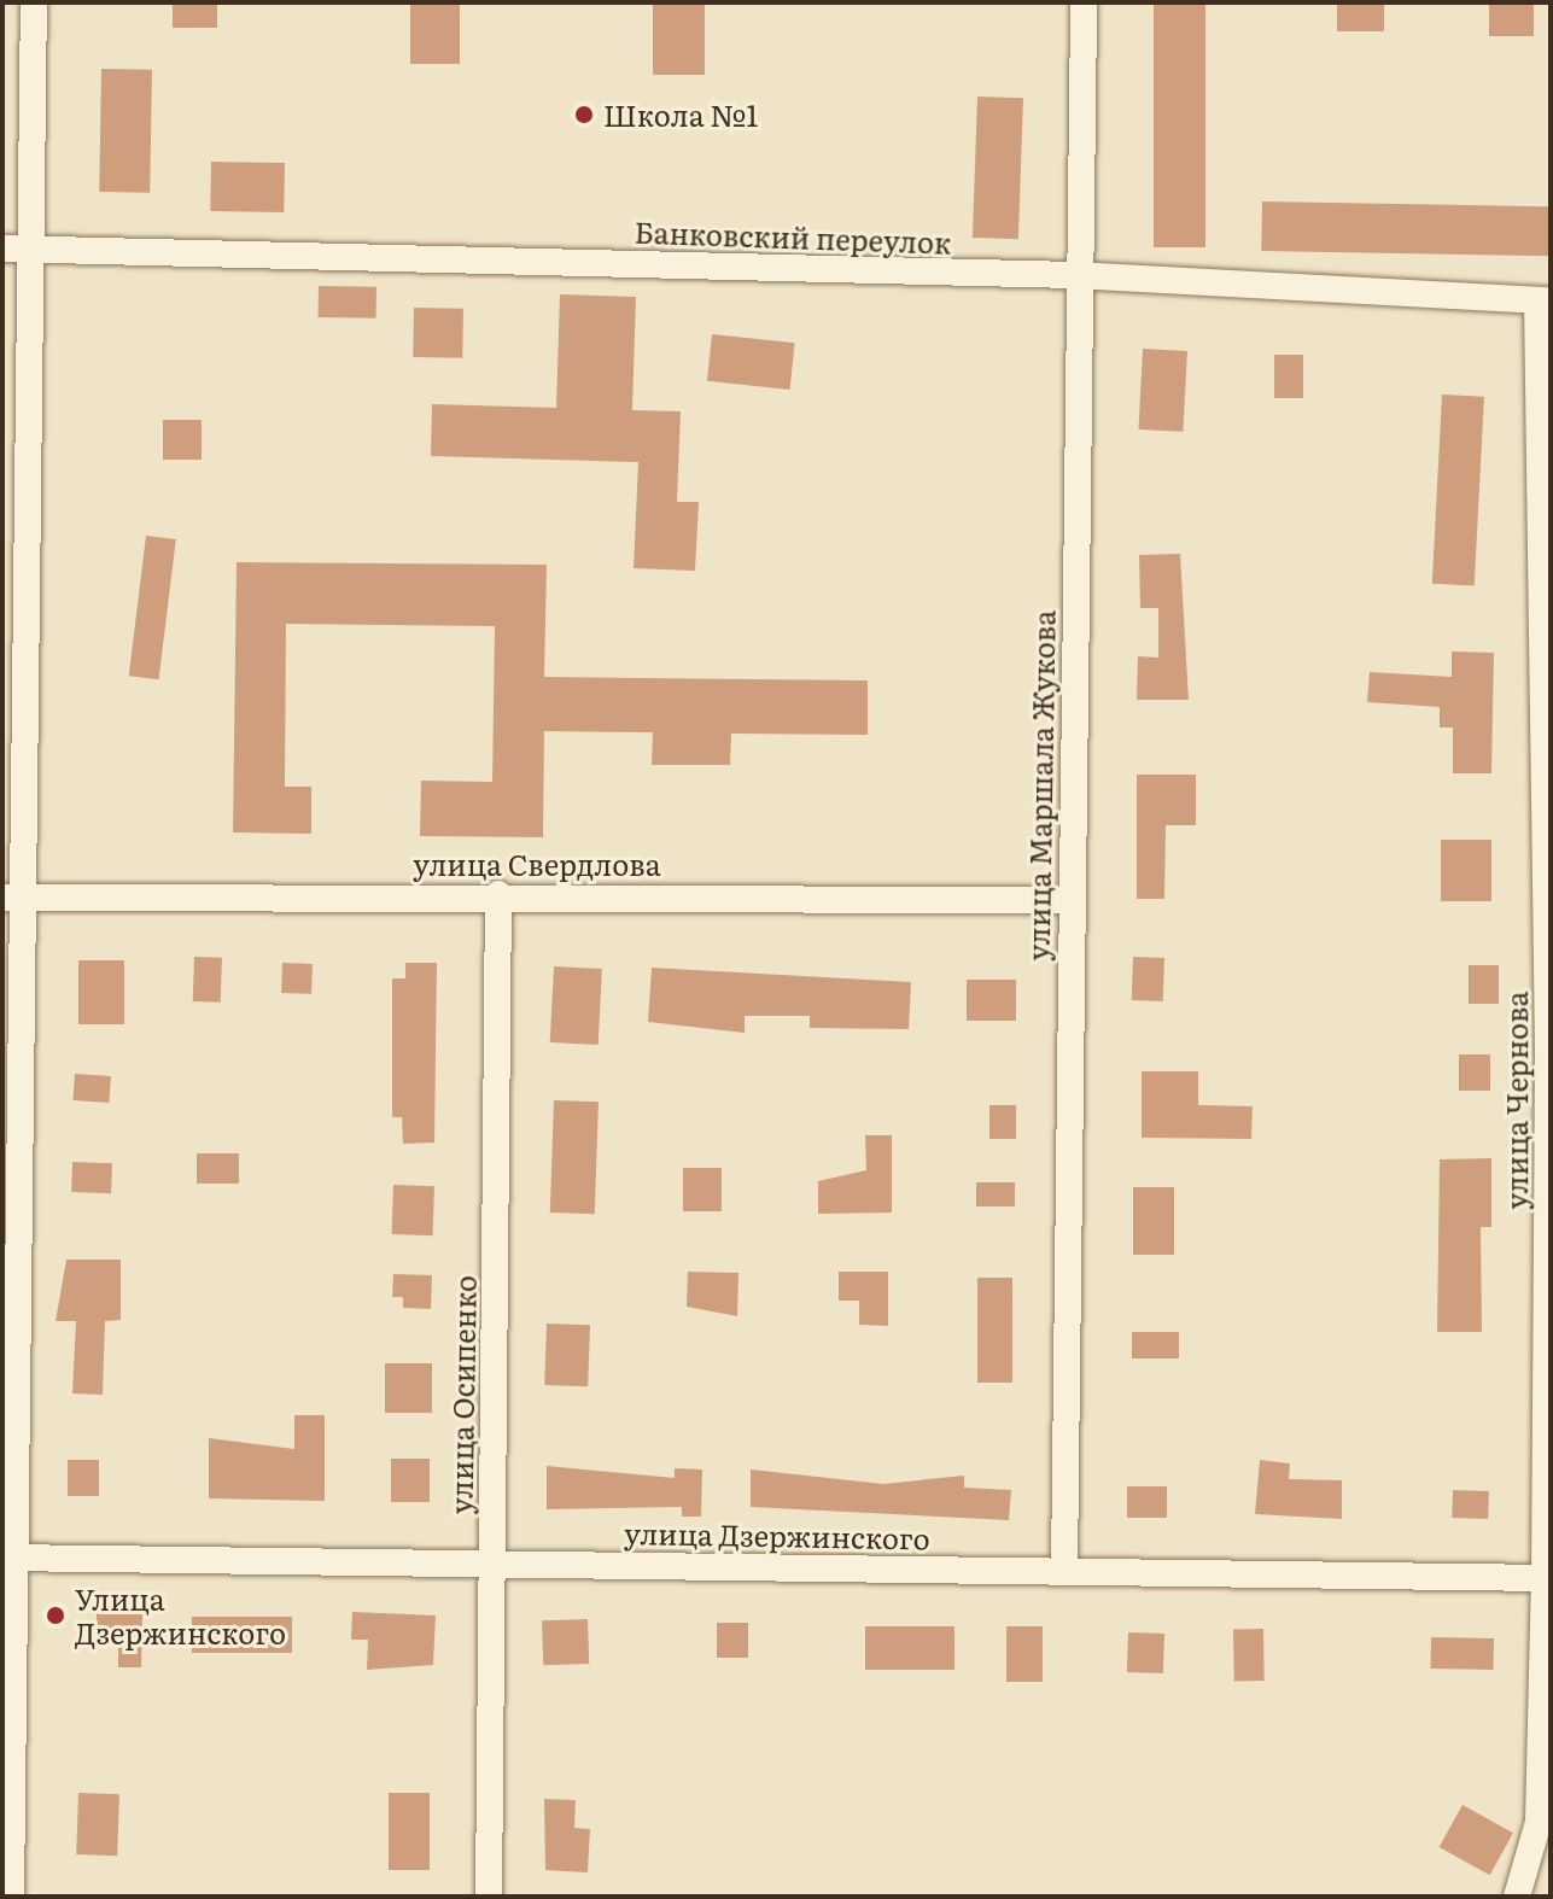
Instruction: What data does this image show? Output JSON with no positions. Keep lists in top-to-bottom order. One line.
{"streets":{"street":["Банковский переулок","улица Маршала Жукова","улица Свердлова","улица Чернова","улица Осипенко","улица Дзержинского"]},"crossings":[["Банковский переулок","улица Маршала Жукова"],["Банковский переулок","улица Чернова"],["улица Маршала Жукова","улица Свердлова"],["улица Маршала Жукова","улица Дзержинского"],["улица Свердлова","улица Осипенко"],["улица Чернова","улица Дзержинского"],["улица Осипенко","улица Дзержинского"]],"places":["Школа №1","Улица Дзержинского"]}
